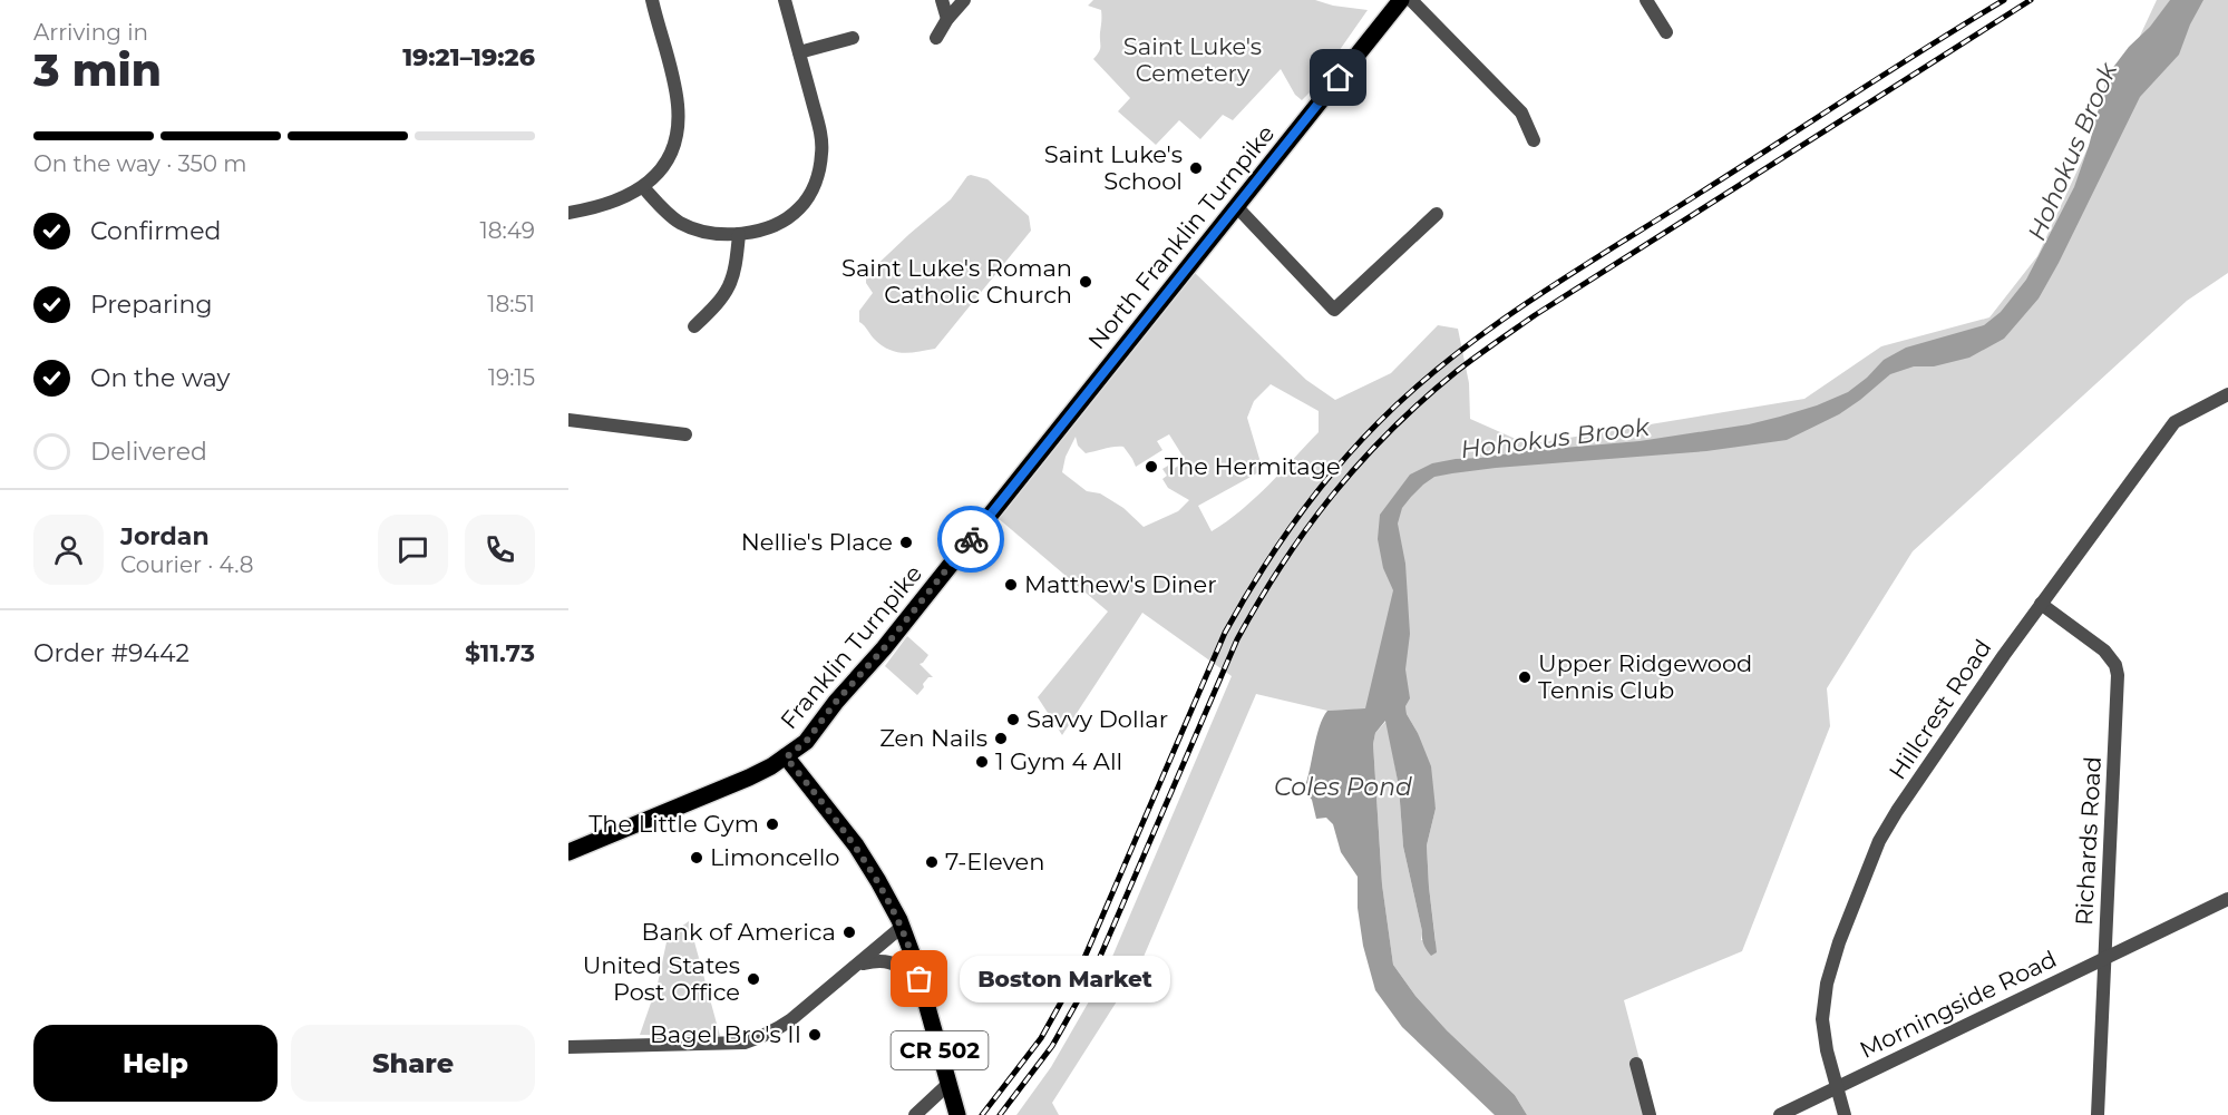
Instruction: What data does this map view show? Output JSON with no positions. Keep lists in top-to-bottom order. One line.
{"streets":{"main road":["North Franklin Turnpike","Franklin Turnpike","CR 502"],"street":["Hillcrest Road","Richards Road","Morningside Road"]},"crossings":[["North Franklin Turnpike","Franklin Turnpike"],["Franklin Turnpike","CR 502"],["Hillcrest Road","Richards Road"],["Hillcrest Road","Morningside Road"],["Richards Road","Morningside Road"]],"water":["Hohokus Brook","Coles Pond"],"parks":["Saint Luke's Cemetery"],"places":["Saint Luke's School","Saint Luke's Roman Catholic Church","The Hermitage","Nellie's Place","Matthew's Diner","Upper Ridgewood Tennis Club","Savvy Dollar","Zen Nails","1 Gym 4 All","The Little Gym","Limoncello","7-Eleven","Bank of America","United States Post Office","Boston Market","Bagel Bro's II"],"page":{"heading":["3 min","Arriving in","19:21–19:26"],"panel":["Jordan","Courier · 4.8","Order #9442","$11.73"],"bar":"On the way · 350 m","list":[["Confirmed","18:49"],["Preparing","18:51"],["On the way","19:15"],"Delivered"],"bubble":"Boston Market","buttons":["Help","Share"]}}
